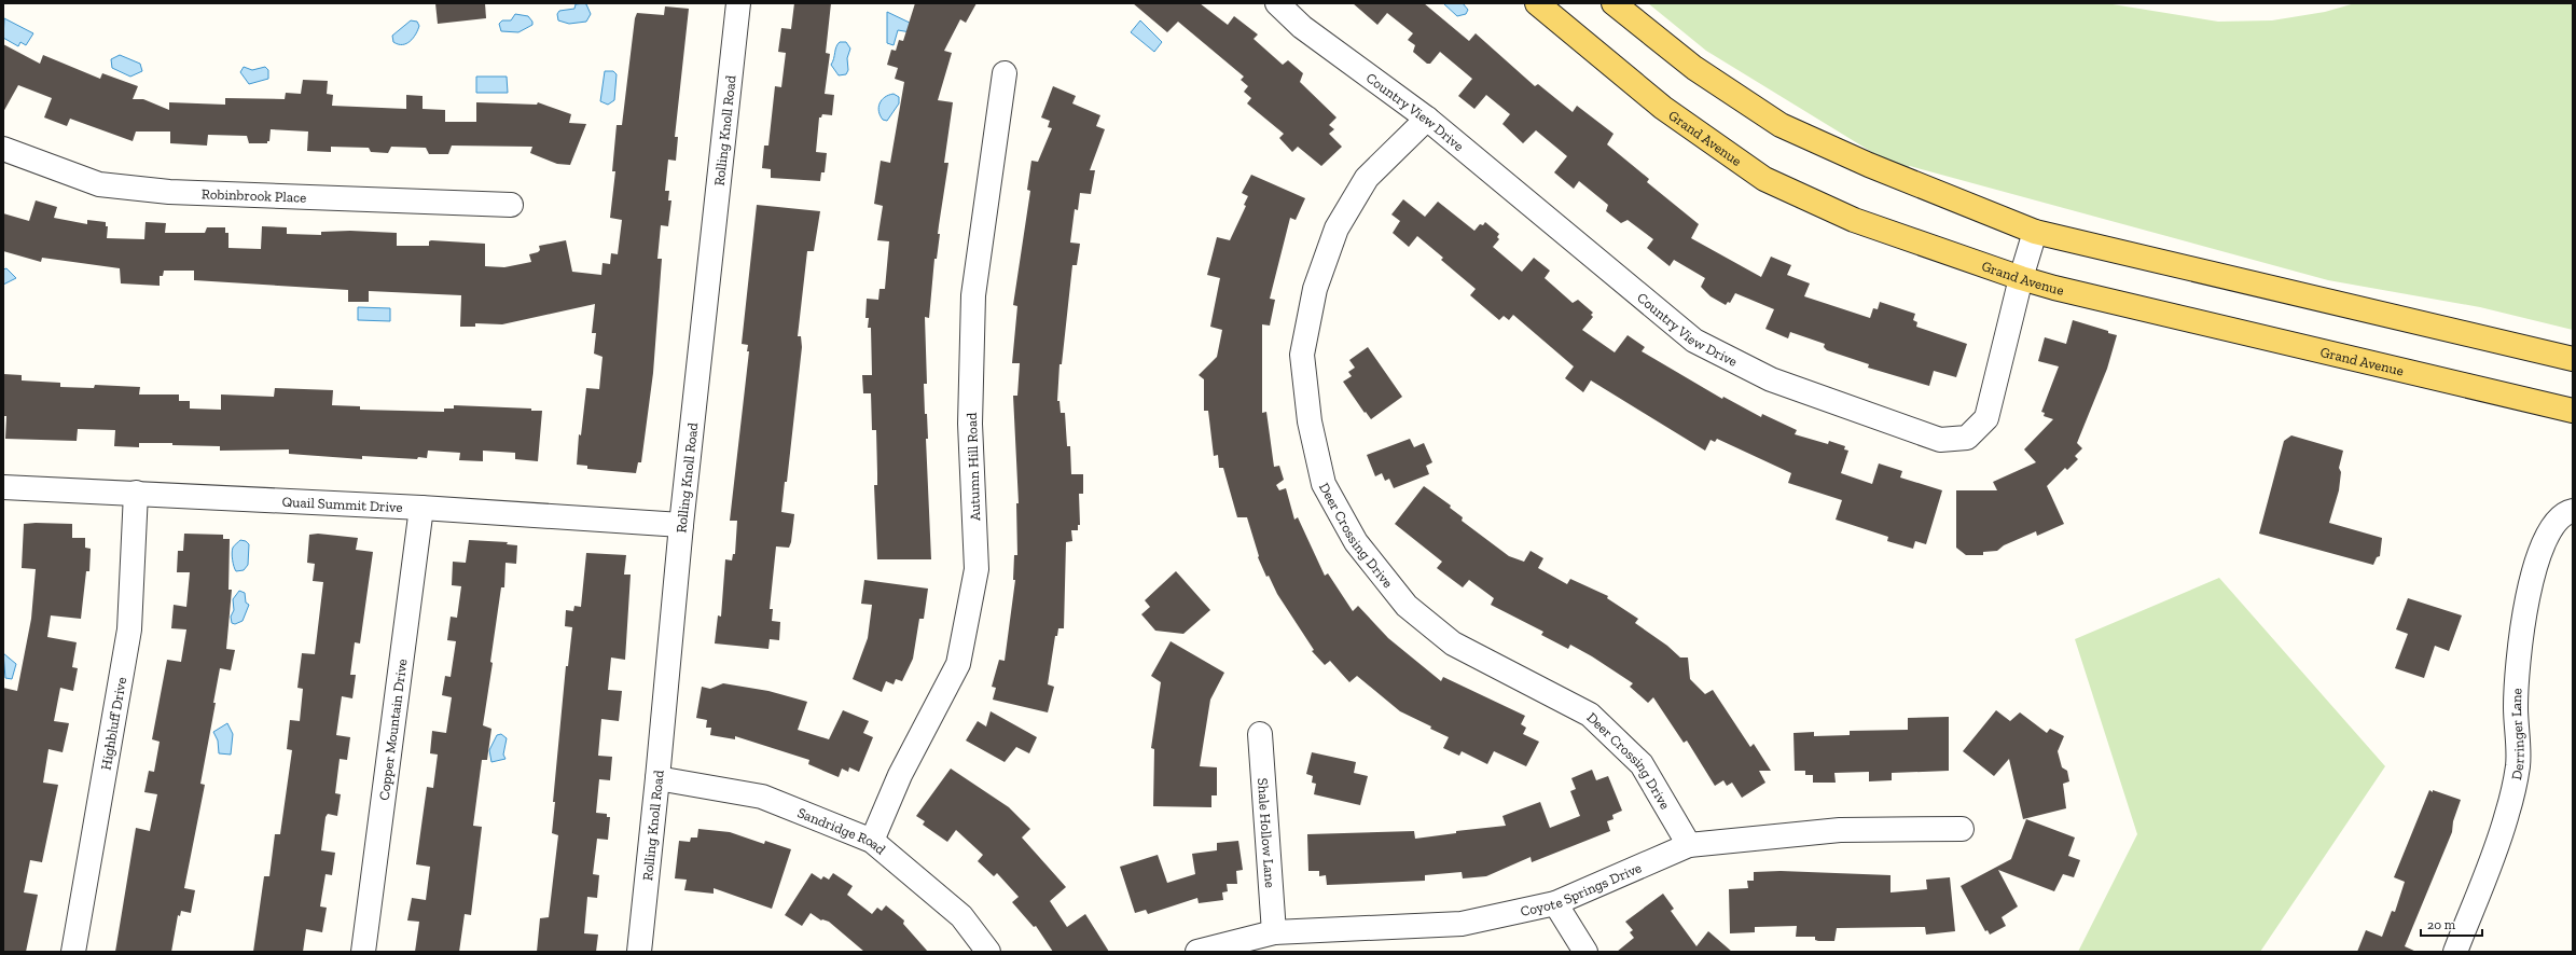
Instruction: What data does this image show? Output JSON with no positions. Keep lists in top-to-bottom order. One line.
{"streets":{"main road":["Grand Avenue"],"street":["Country View Drive","Rolling Knoll Road","Robinbrook Place","Autumn Hill Road","Quail Summit Drive","Deer Crossing Drive","Highbluff Drive","Copper Mountain Drive","Derringer Lane","Sandridge Road","Shale Hollow Lane","Coyote Springs Drive"]},"crossings":[["Country View Drive","Grand Avenue"],["Country View Drive","Deer Crossing Drive"],["Rolling Knoll Road","Quail Summit Drive"],["Rolling Knoll Road","Sandridge Road"],["Autumn Hill Road","Sandridge Road"],["Quail Summit Drive","Highbluff Drive"],["Quail Summit Drive","Copper Mountain Drive"],["Deer Crossing Drive","Coyote Springs Drive"],["Shale Hollow Lane","Coyote Springs Drive"]],"scale_bar":"20 m"}
